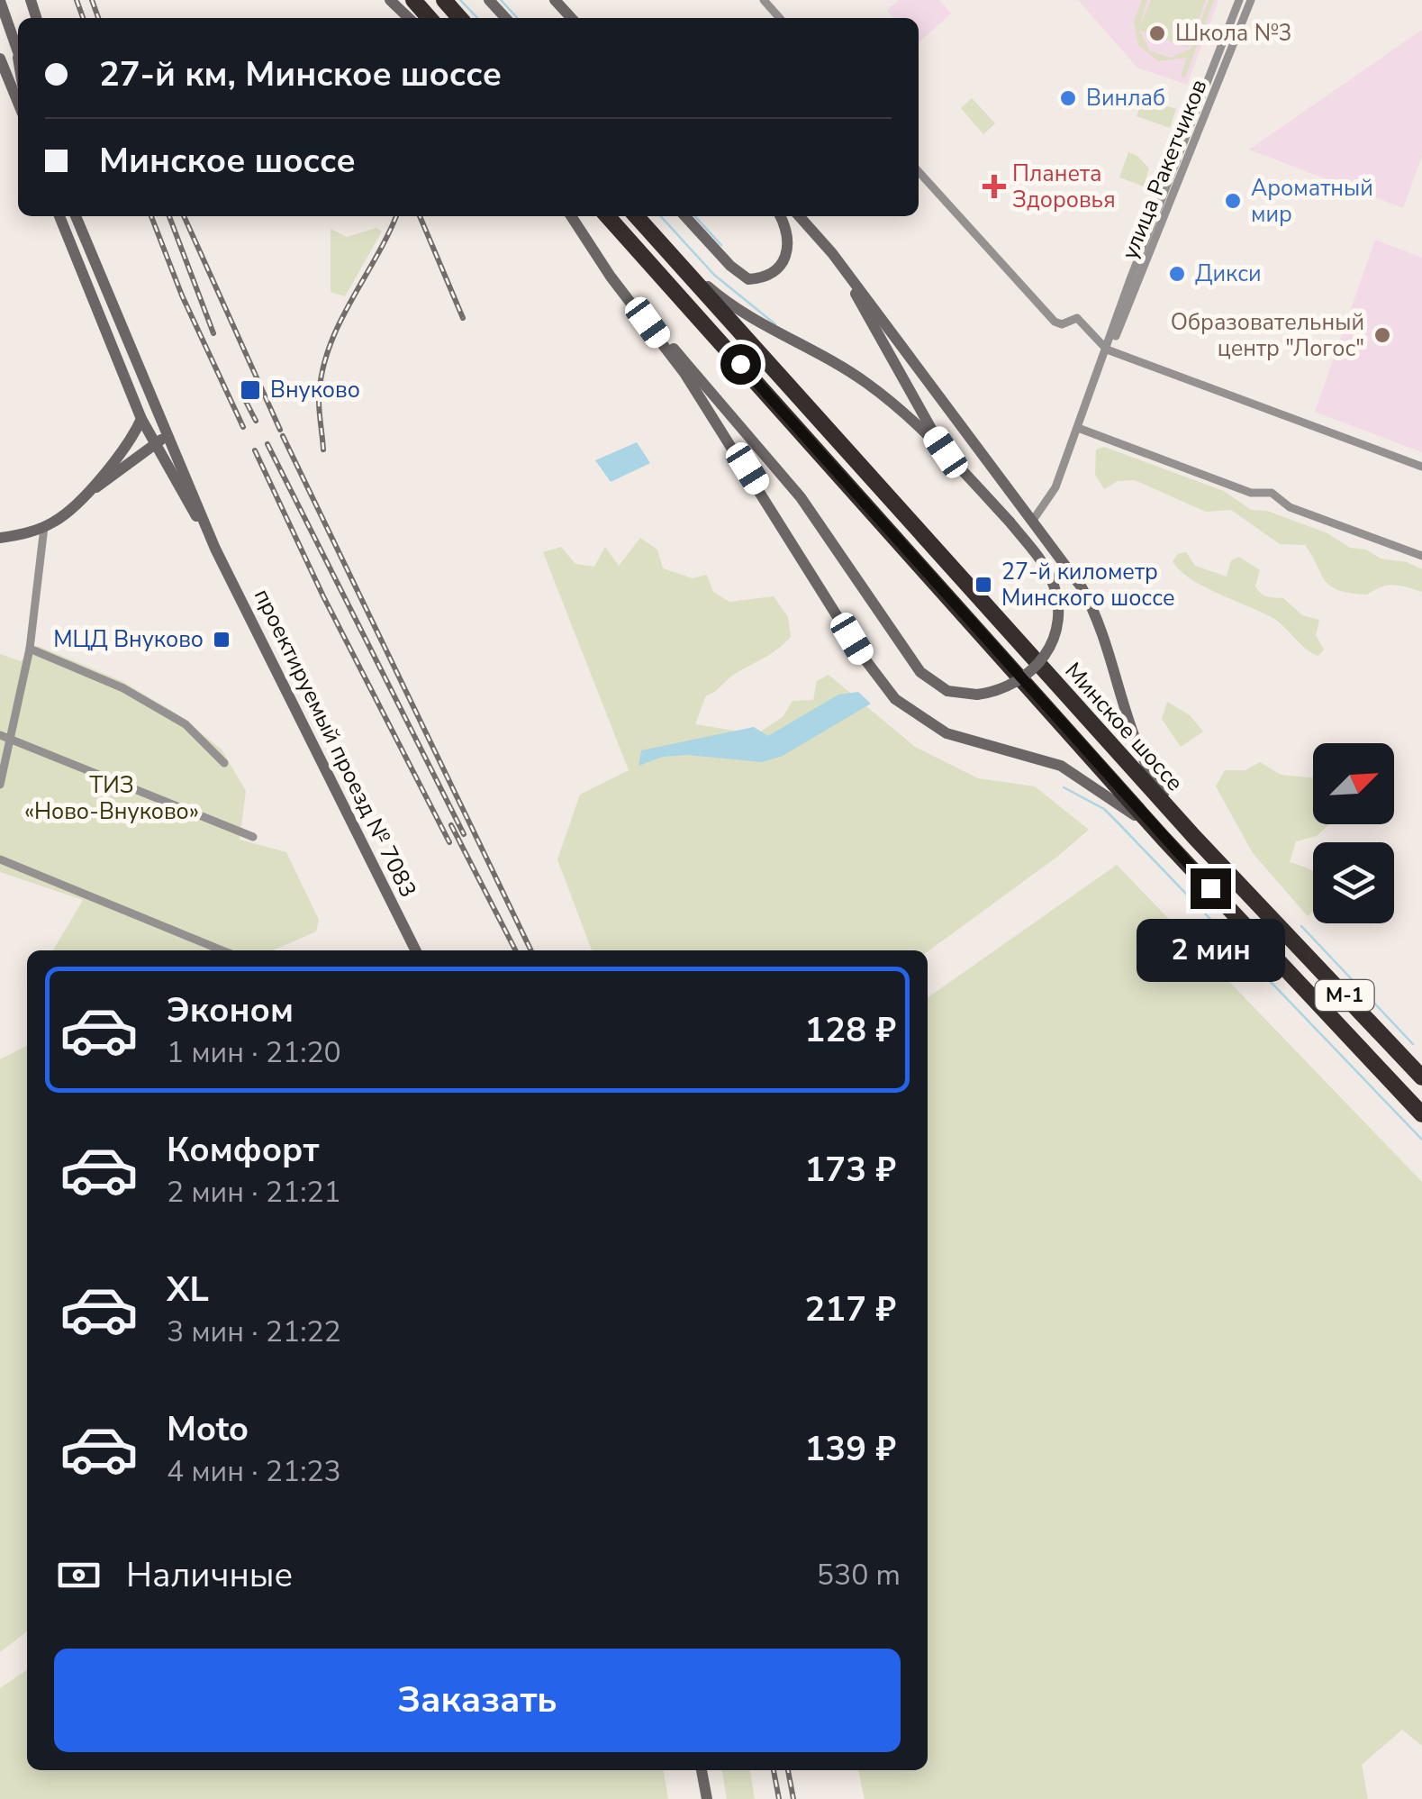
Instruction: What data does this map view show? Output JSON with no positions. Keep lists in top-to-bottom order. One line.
{"streets":{"highway":["Минское шоссе","М-1"],"main road":["проектируемый проезд № 7083"],"street":["улица Ракетчиков"]},"crossings":[["Минское шоссе","М-1"]],"parks":["ТИЗ «Ново-Внуково»"],"places":{"other":["Школа №3","Винлаб","Ароматный мир","Дикси","Образовательный центр \"Логос\""],"health":["Планета Здоровья"],"transit":["Внуково","27-й километр Минского шоссе","МЦД Внуково"]},"north":"top right","page":{"banner":["27-й км, Минское шоссе","Минское шоссе"],"bubble":"2 мин","list":[{"name":"Эконом","note":"1 мин · 21:20","value":"128 ₽"},{"name":"Комфорт","note":"2 мин · 21:21","value":"173 ₽"},{"name":"XL","note":"3 мин · 21:22","value":"217 ₽"},{"name":"Moto","note":"4 мин · 21:23","value":"139 ₽"}],"pay":["Наличные","530 m"],"buttons":"Заказать"}}
